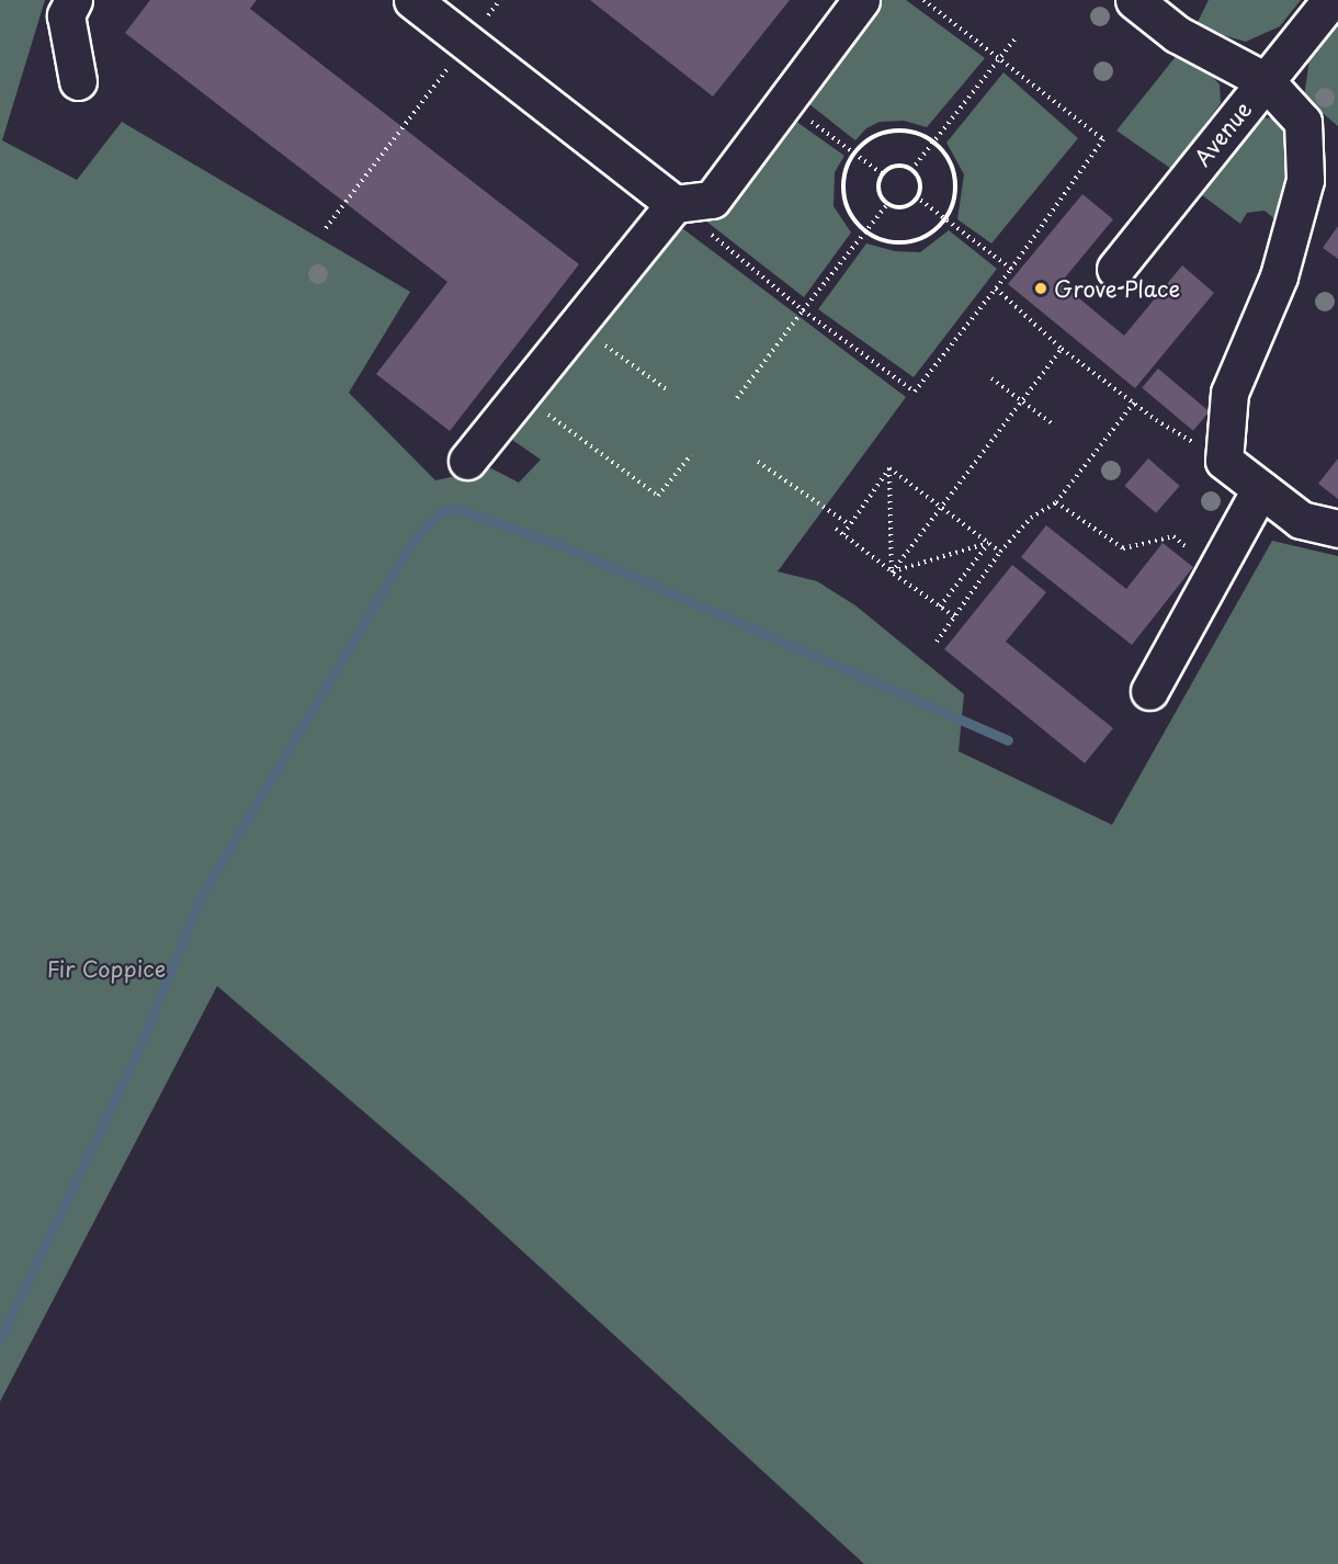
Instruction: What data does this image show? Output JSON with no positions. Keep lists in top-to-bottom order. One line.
{"streets":{"lane":["Avenue"]},"parks":["Fir Coppice"],"places":["Grove Place"]}
